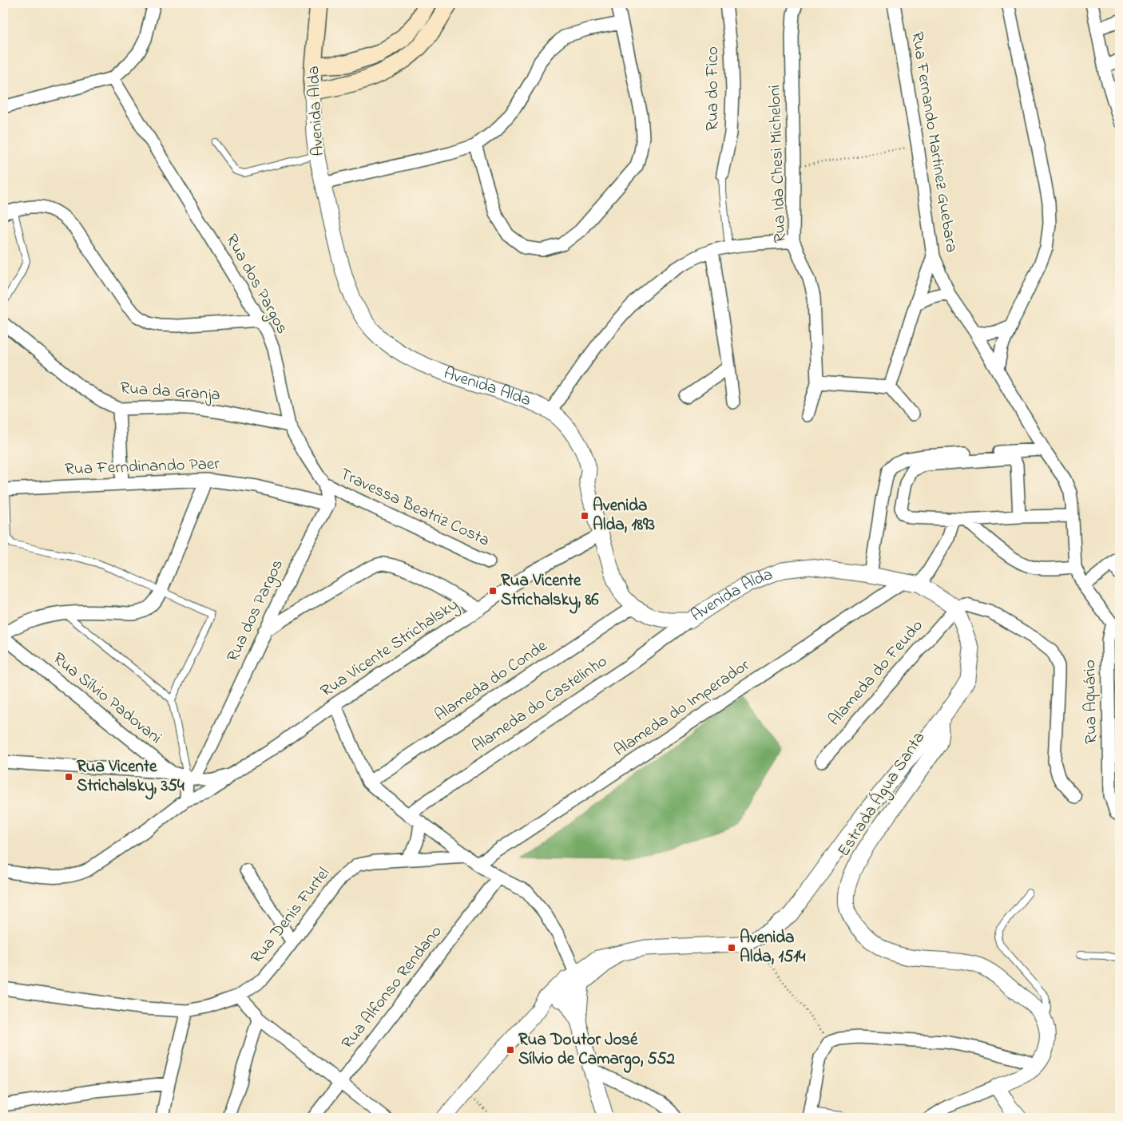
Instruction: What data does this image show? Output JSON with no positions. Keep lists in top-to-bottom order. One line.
{"streets":{"main road":["Avenida Alda"],"street":["Rua do Fico","Rua Fernando Martinez Guebara","Rua Ida Chesi Micheloni","Rua dos Pargos","Rua da Granja","Rua Ferndinando Paer","Travessa Beatriz Costa","Rua Vicente Strichalsky","Alameda do Feudo","Alameda do Conde","Rua Sílvio Padovani","Rua Aquário","Alameda do Castelinho","Alameda do Imperador","Estrada Água Santa","Rua Denis Furtel","Rua Alfonso Rendano"]},"crossings":[["Avenida Alda","Rua Vicente Strichalsky"],["Avenida Alda","Alameda do Feudo"],["Avenida Alda","Alameda do Conde"],["Avenida Alda","Alameda do Castelinho"],["Avenida Alda","Alameda do Imperador"],["Rua dos Pargos","Rua da Granja"],["Rua dos Pargos","Rua Ferndinando Paer"],["Rua dos Pargos","Travessa Beatriz Costa"],["Rua dos Pargos","Rua Vicente Strichalsky"],["Rua dos Pargos","Rua Sílvio Padovani"],["Rua Vicente Strichalsky","Rua Sílvio Padovani"]],"places":{"transit":["Avenida Alda, 1893","Rua Vicente Strichalsky, 86","Rua Vicente Strichalsky, 354","Avenida Alda, 1514","Rua Doutor José Sílvio de Camargo, 552"]}}
